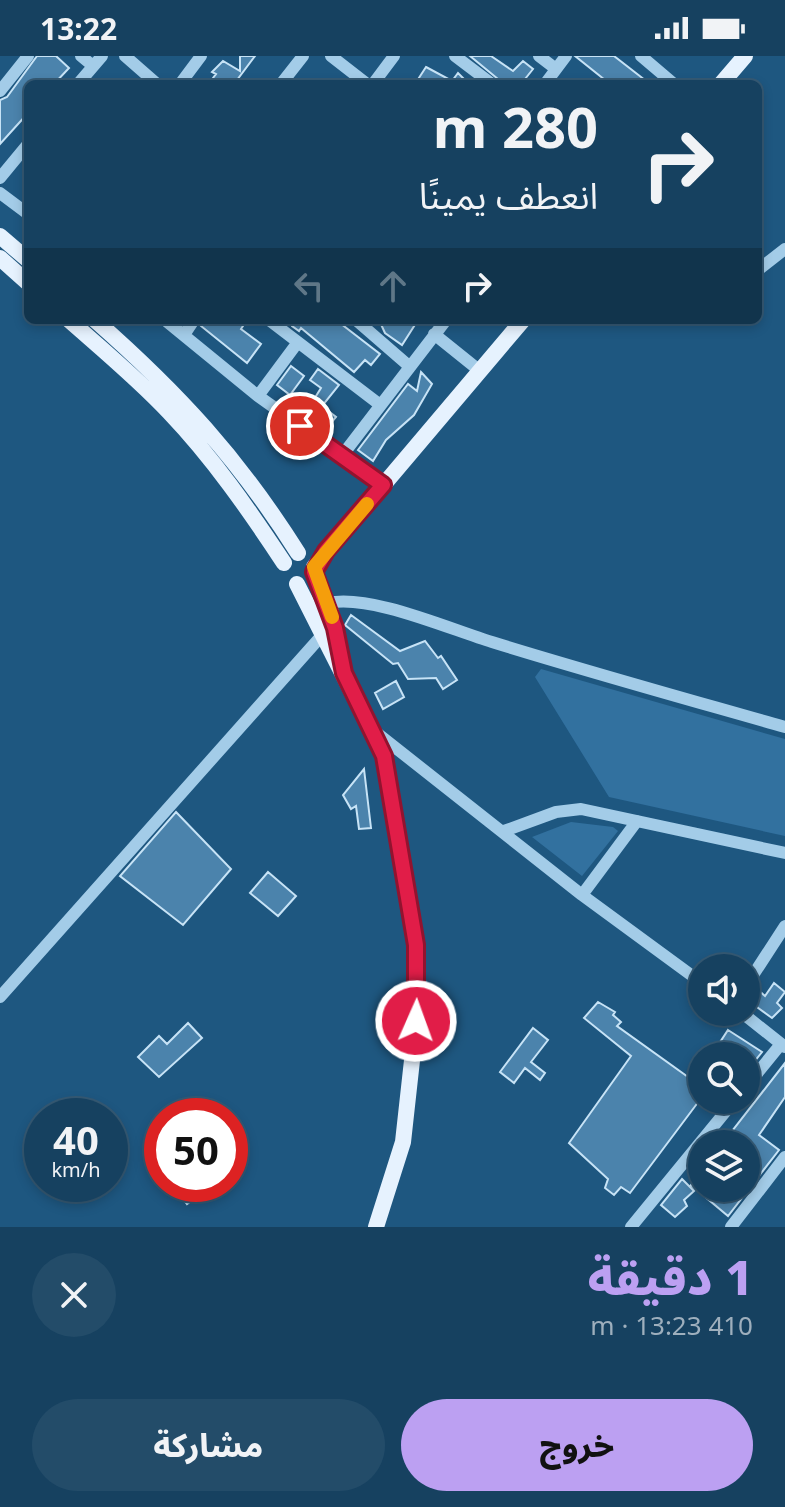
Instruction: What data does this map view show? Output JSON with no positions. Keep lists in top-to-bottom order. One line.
{"page":{"status":"13:22","turn":["280 m","انعطف يمينًا"],"speed":"40 km/h","limit":"50","heading":["1 دقيقة","410 m · 13:23"],"buttons":["خروج","مشاركة"]}}
